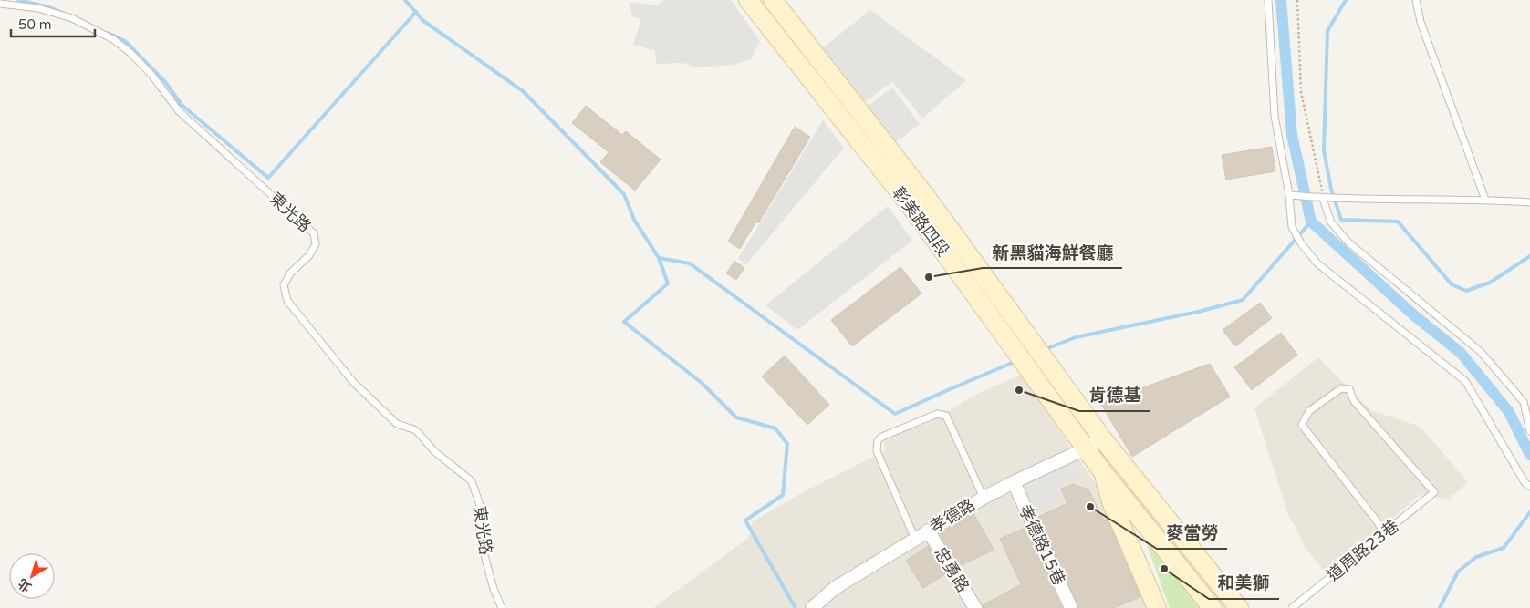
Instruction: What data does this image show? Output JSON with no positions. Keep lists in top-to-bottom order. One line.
{"streets":{"main road":["彰美路四段"],"street":["孝德路","孝德路15巷","忠勇路"],"lane":["東光路","道周路23巷"]},"crossings":[["彰美路四段","孝德路"],["孝德路","孝德路15巷"],["孝德路","忠勇路"]],"places":["新黑貓海鮮餐廳","肯德基","麥當勞","和美獅"],"scale_bar":"50 m","north":"bottom left"}
